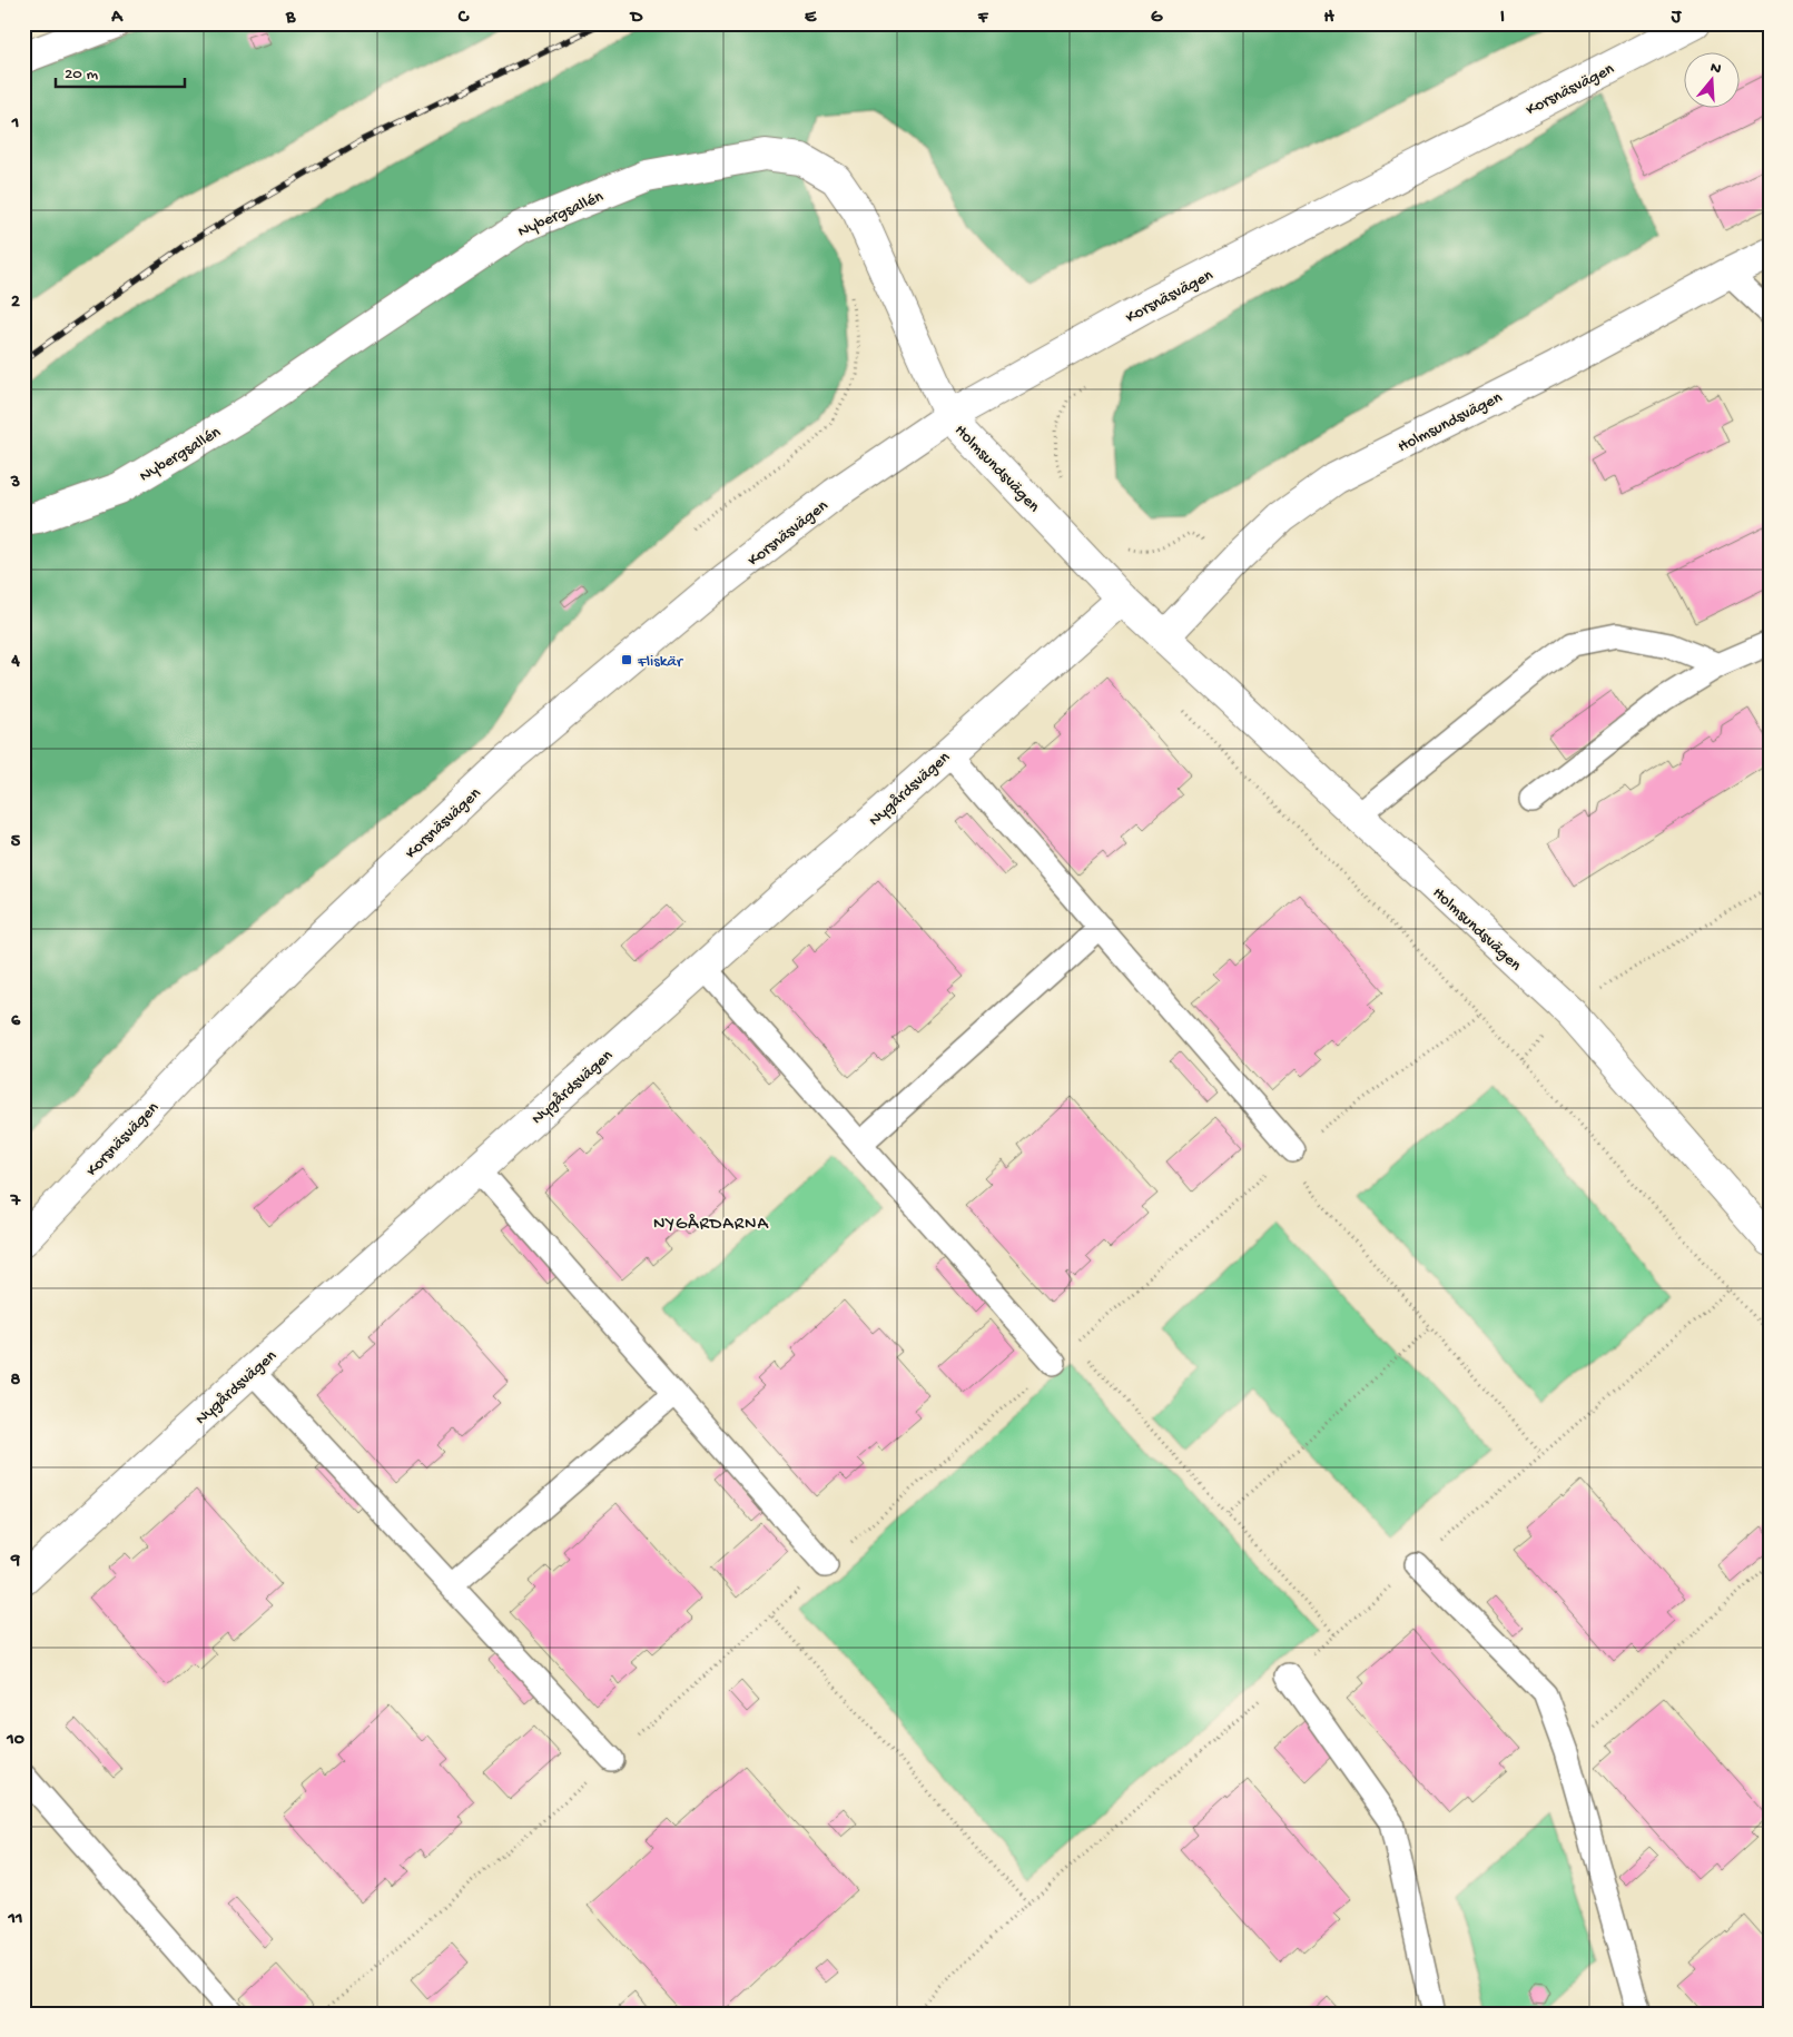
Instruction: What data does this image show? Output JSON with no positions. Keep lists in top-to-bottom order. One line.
{"streets":{"street":["Korsnäsvägen","Nybergsallén","Holmsundsvägen","Nygårdsvägen"]},"crossings":[["Korsnäsvägen","Nybergsallén"],["Korsnäsvägen","Holmsundsvägen"],["Nybergsallén","Holmsundsvägen"],["Holmsundsvägen","Nygårdsvägen"]],"districts":["NYGÅRDARNA"],"places":{"transit":["Fliskär"]},"scale_bar":"20 m","north":"top","grid":{"columns":["A","B","C","D","E","F","G","H","I","J"],"rows":["1","2","3","4","5","6","7","8","9","10","11"]}}
